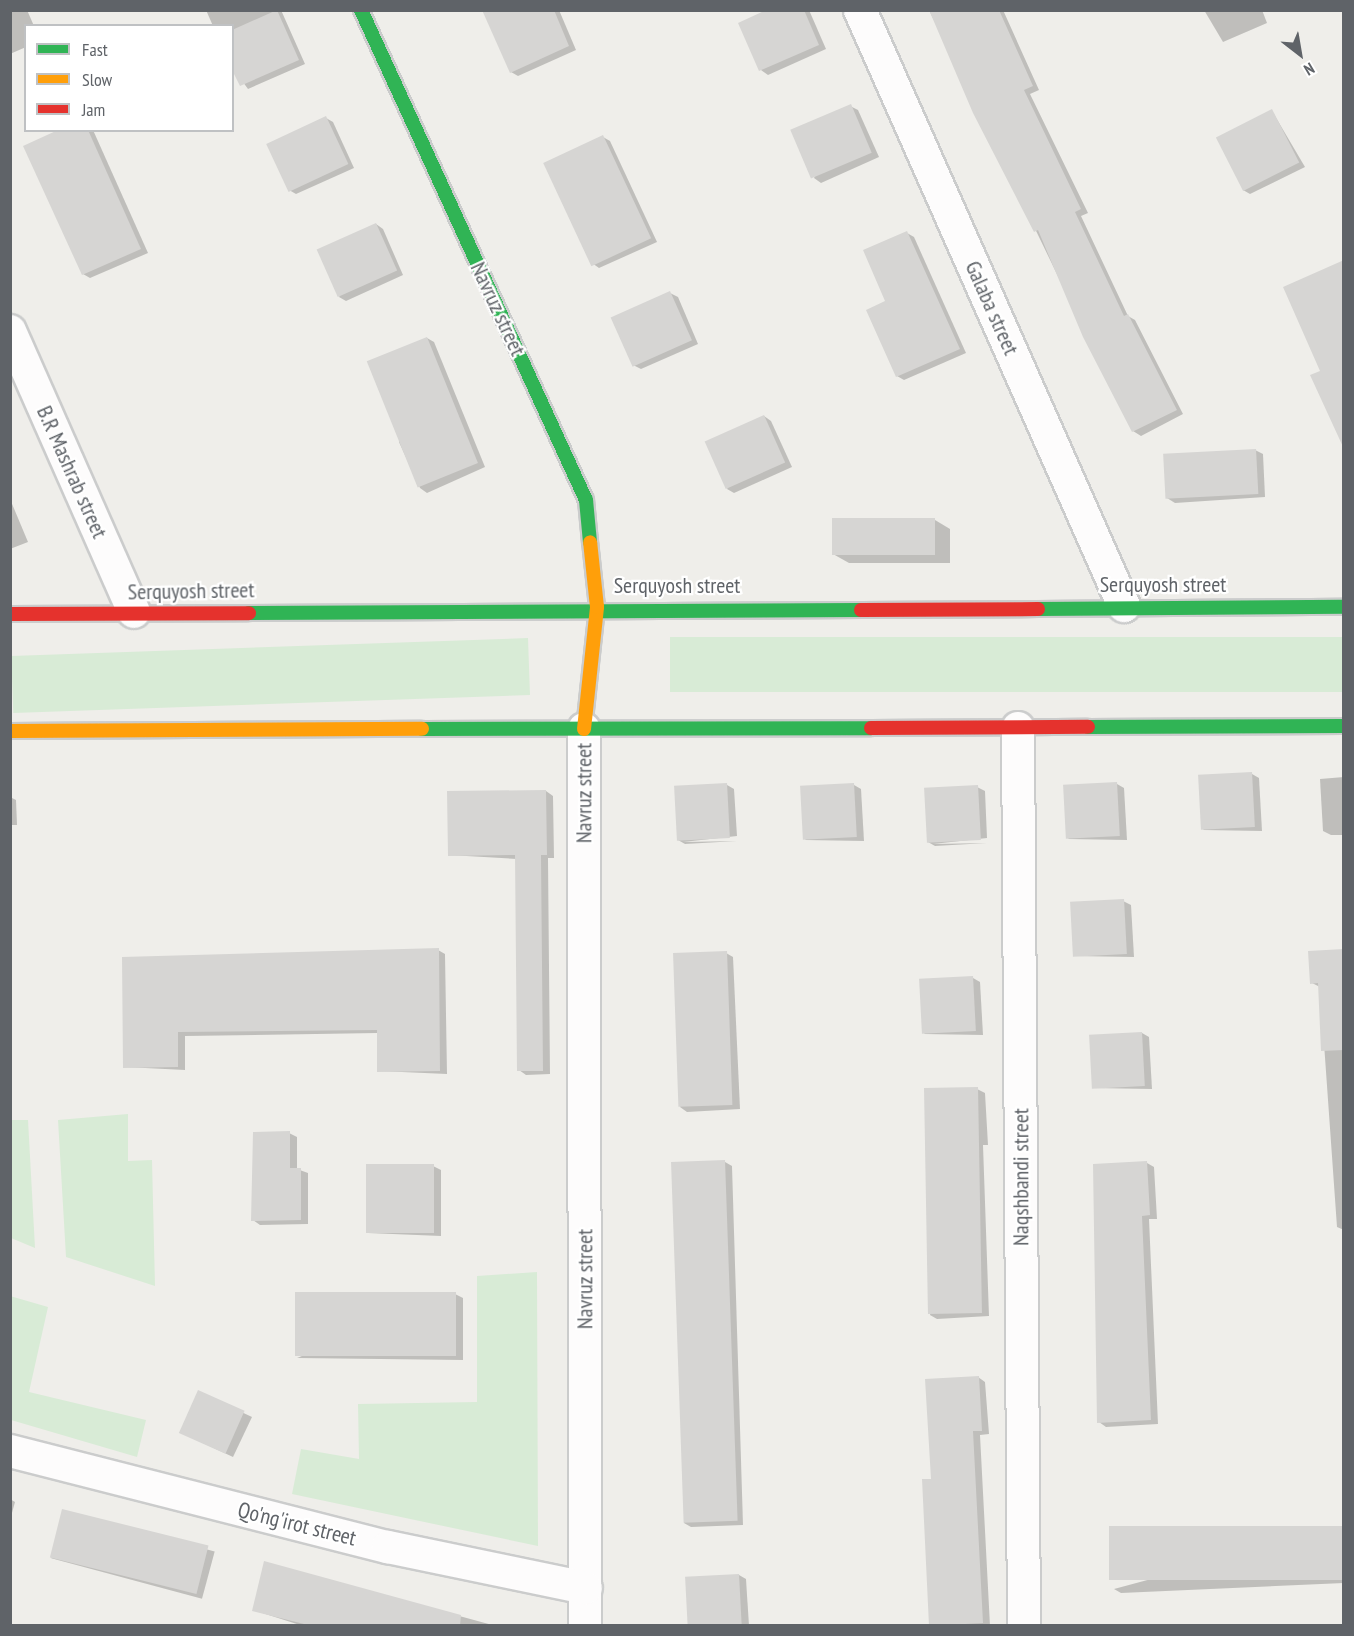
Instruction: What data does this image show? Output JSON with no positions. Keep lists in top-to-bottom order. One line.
{"streets":{"street":["Galaba street","Navruz street","B.R Mashrab street","Serquyosh street","Naqshbandi street","Qo'ng'irot street"]},"crossings":[["Galaba street","Serquyosh street"],["Navruz street","Serquyosh street"],["Navruz street","Qo'ng'irot street"],["B.R Mashrab street","Serquyosh street"]],"legend":["Fast","Slow","Jam"],"north":"bottom right"}
